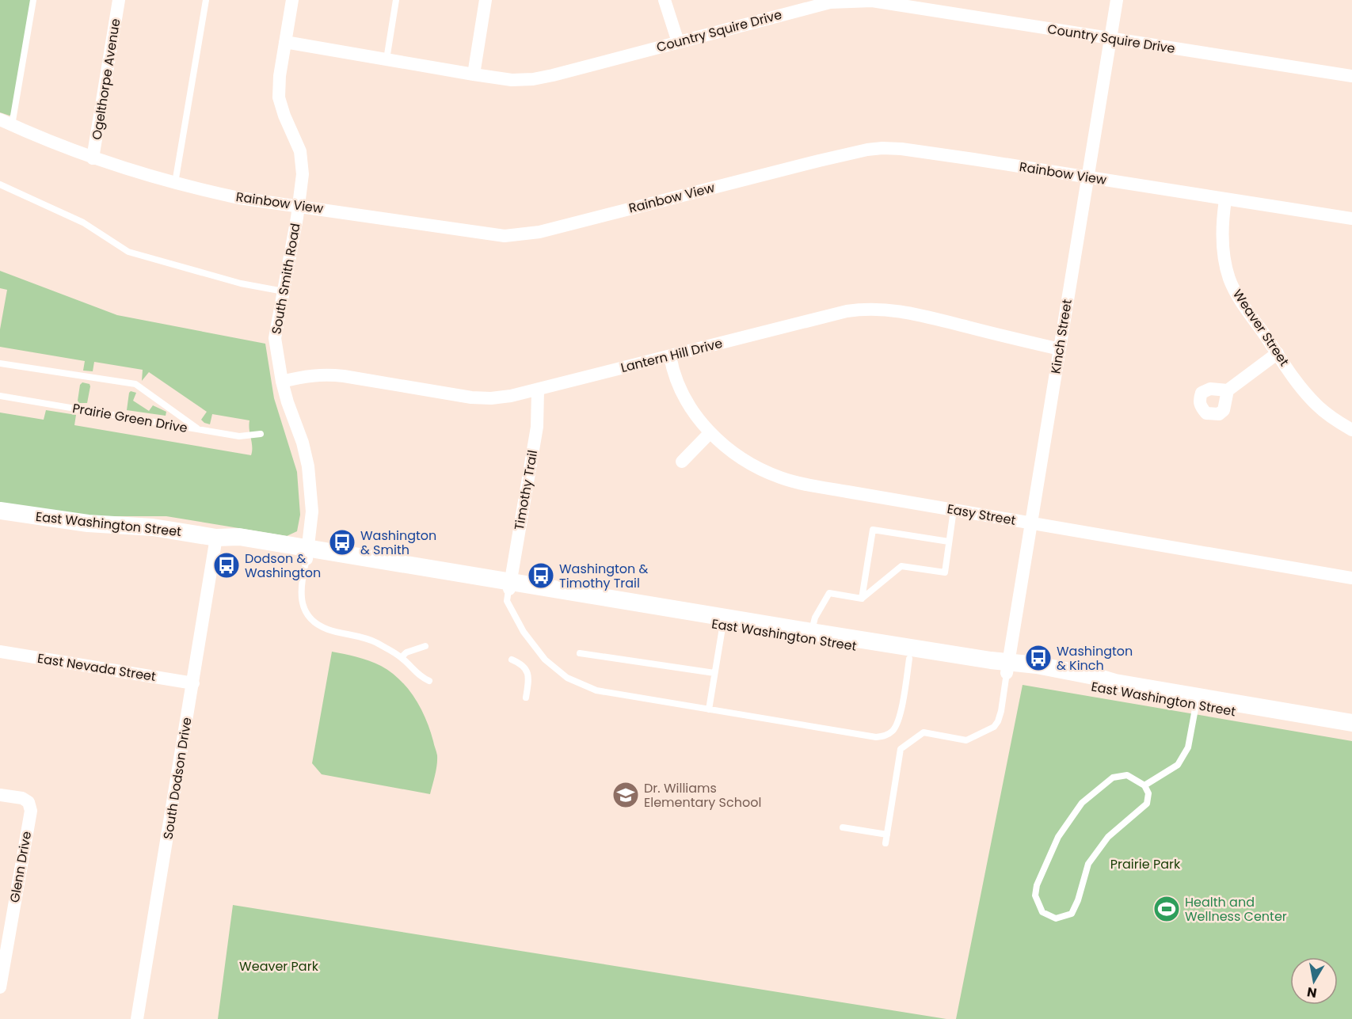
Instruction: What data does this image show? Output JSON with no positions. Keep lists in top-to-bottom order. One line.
{"streets":{"main road":["East Washington Street"],"street":["Country Squire Drive","Ogelthorpe Avenue","Rainbow View","South Smith Road","Weaver Street","Kinch Street","Lantern Hill Drive","Timothy Trail","Easy Street","East Nevada Street","South Dodson Drive","Glenn Drive"],"lane":["Prairie Green Drive"]},"crossings":[["Country Squire Drive","South Smith Road"],["Country Squire Drive","Kinch Street"],["Ogelthorpe Avenue","Rainbow View"],["Rainbow View","South Smith Road"],["Rainbow View","Weaver Street"],["Rainbow View","Kinch Street"],["South Smith Road","Lantern Hill Drive"],["South Smith Road","East Washington Street"],["Kinch Street","Lantern Hill Drive"],["Kinch Street","Easy Street"],["Kinch Street","East Washington Street"],["Lantern Hill Drive","Timothy Trail"],["Lantern Hill Drive","Easy Street"],["Timothy Trail","East Washington Street"],["East Washington Street","South Dodson Drive"],["East Nevada Street","South Dodson Drive"]],"parks":["Prairie Park","Weaver Park"],"places":{"bus stop":["Washington & Smith","Dodson & Washington","Washington & Timothy Trail","Washington & Kinch"],"school or university":["Dr. Williams Elementary School"],"sports":["Health and Wellness Center"]},"north":"bottom"}
